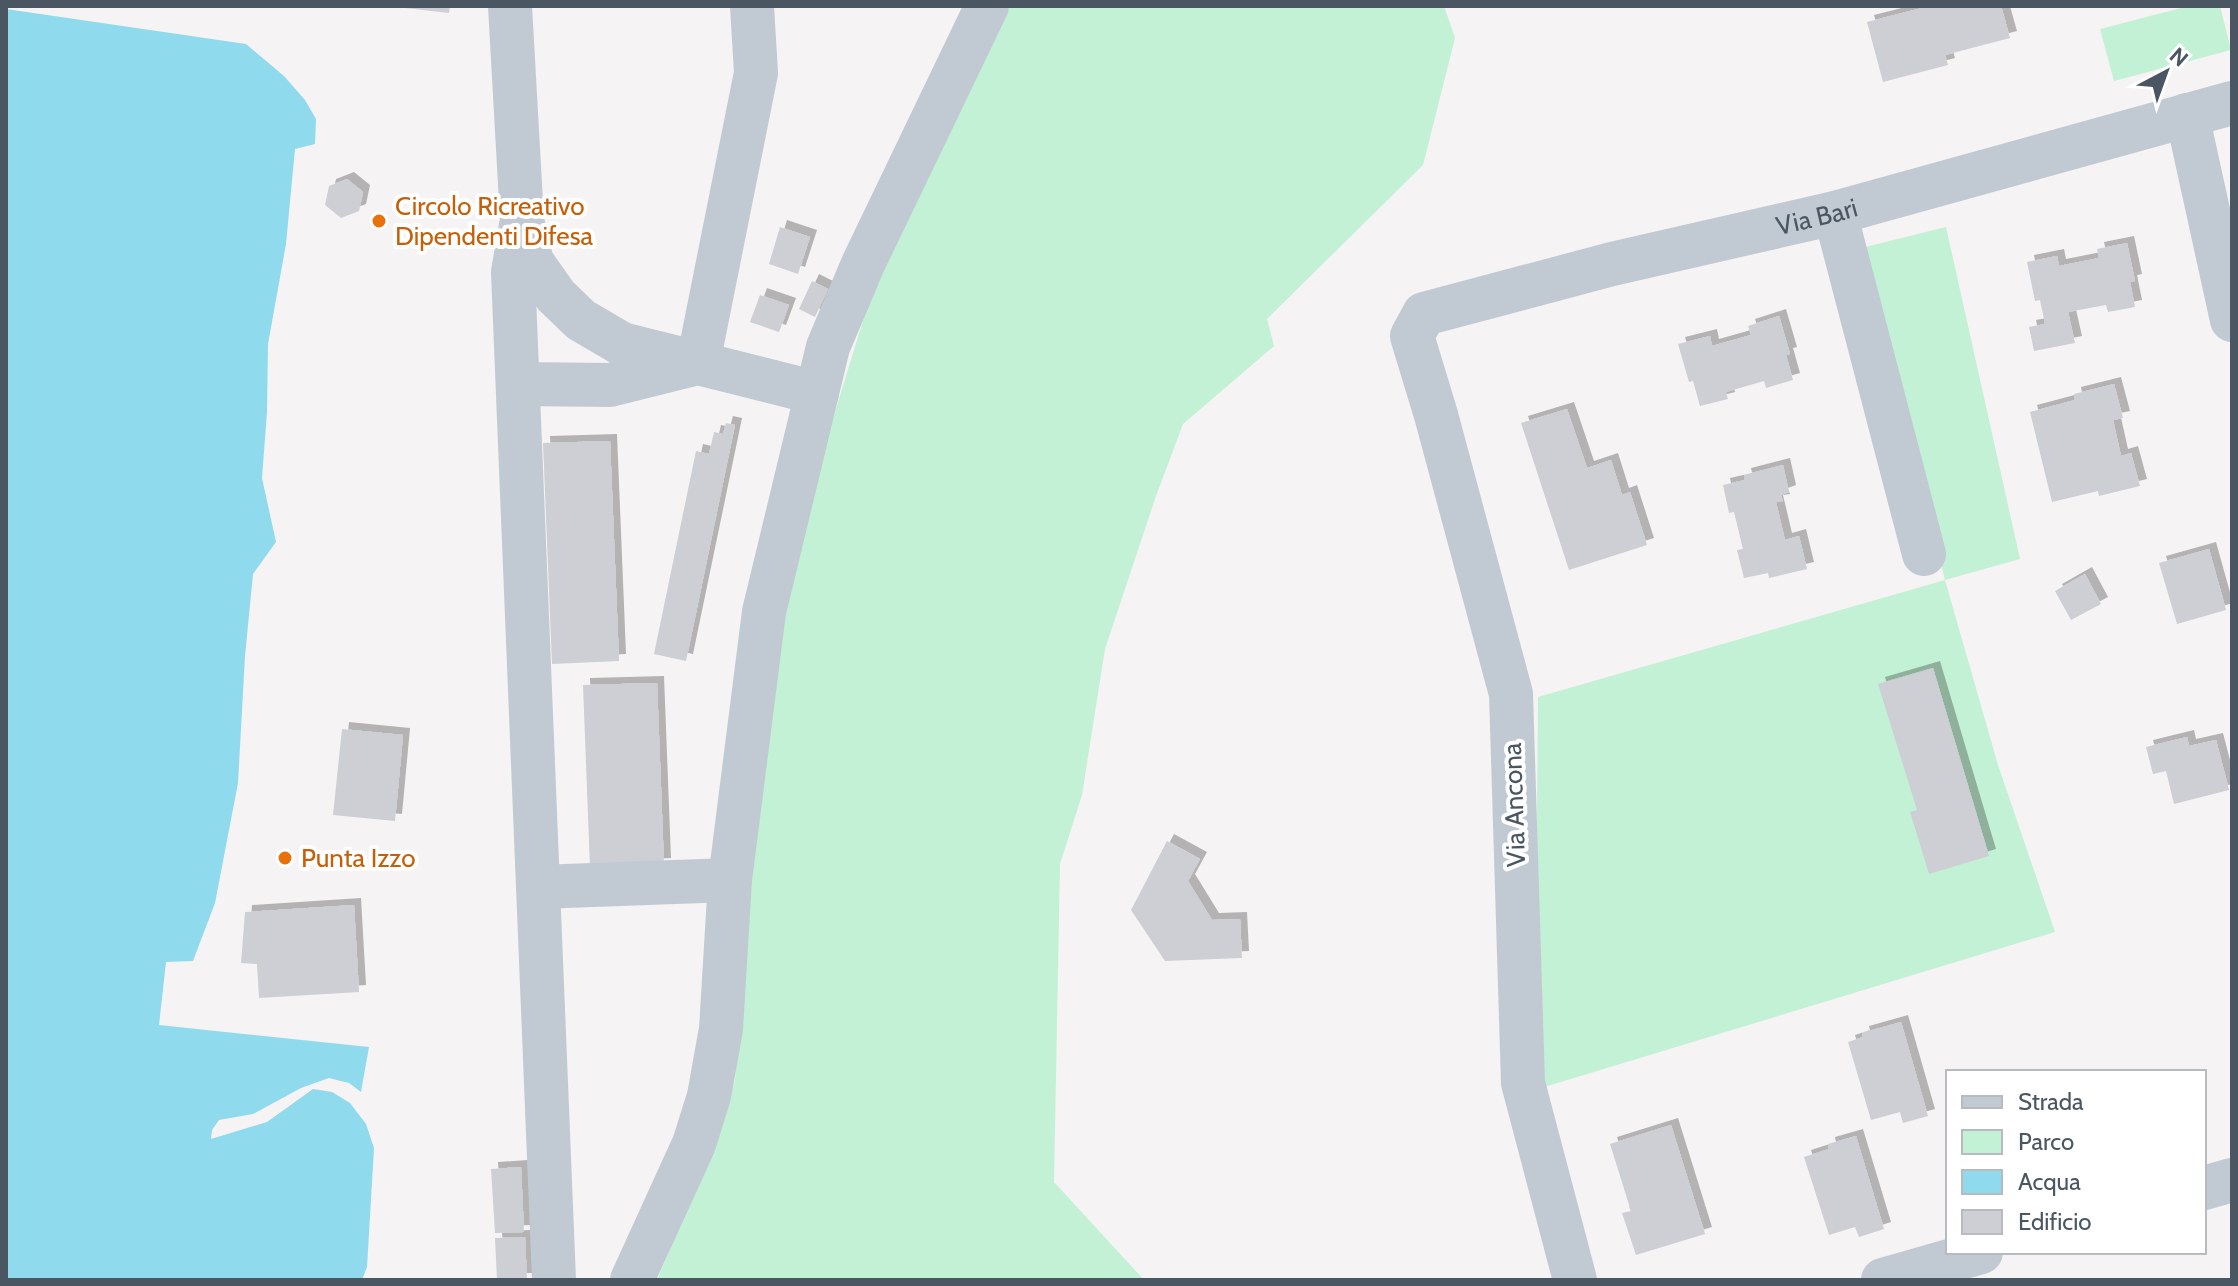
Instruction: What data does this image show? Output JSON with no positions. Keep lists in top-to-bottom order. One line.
{"streets":{"street":["Via Bari","Via Ancona"]},"crossings":[["Via Bari","Via Ancona"]],"places":["Circolo Ricreativo Dipendenti Difesa","Punta Izzo"],"legend":["Strada","Parco","Acqua","Edificio"],"north":"top right"}
